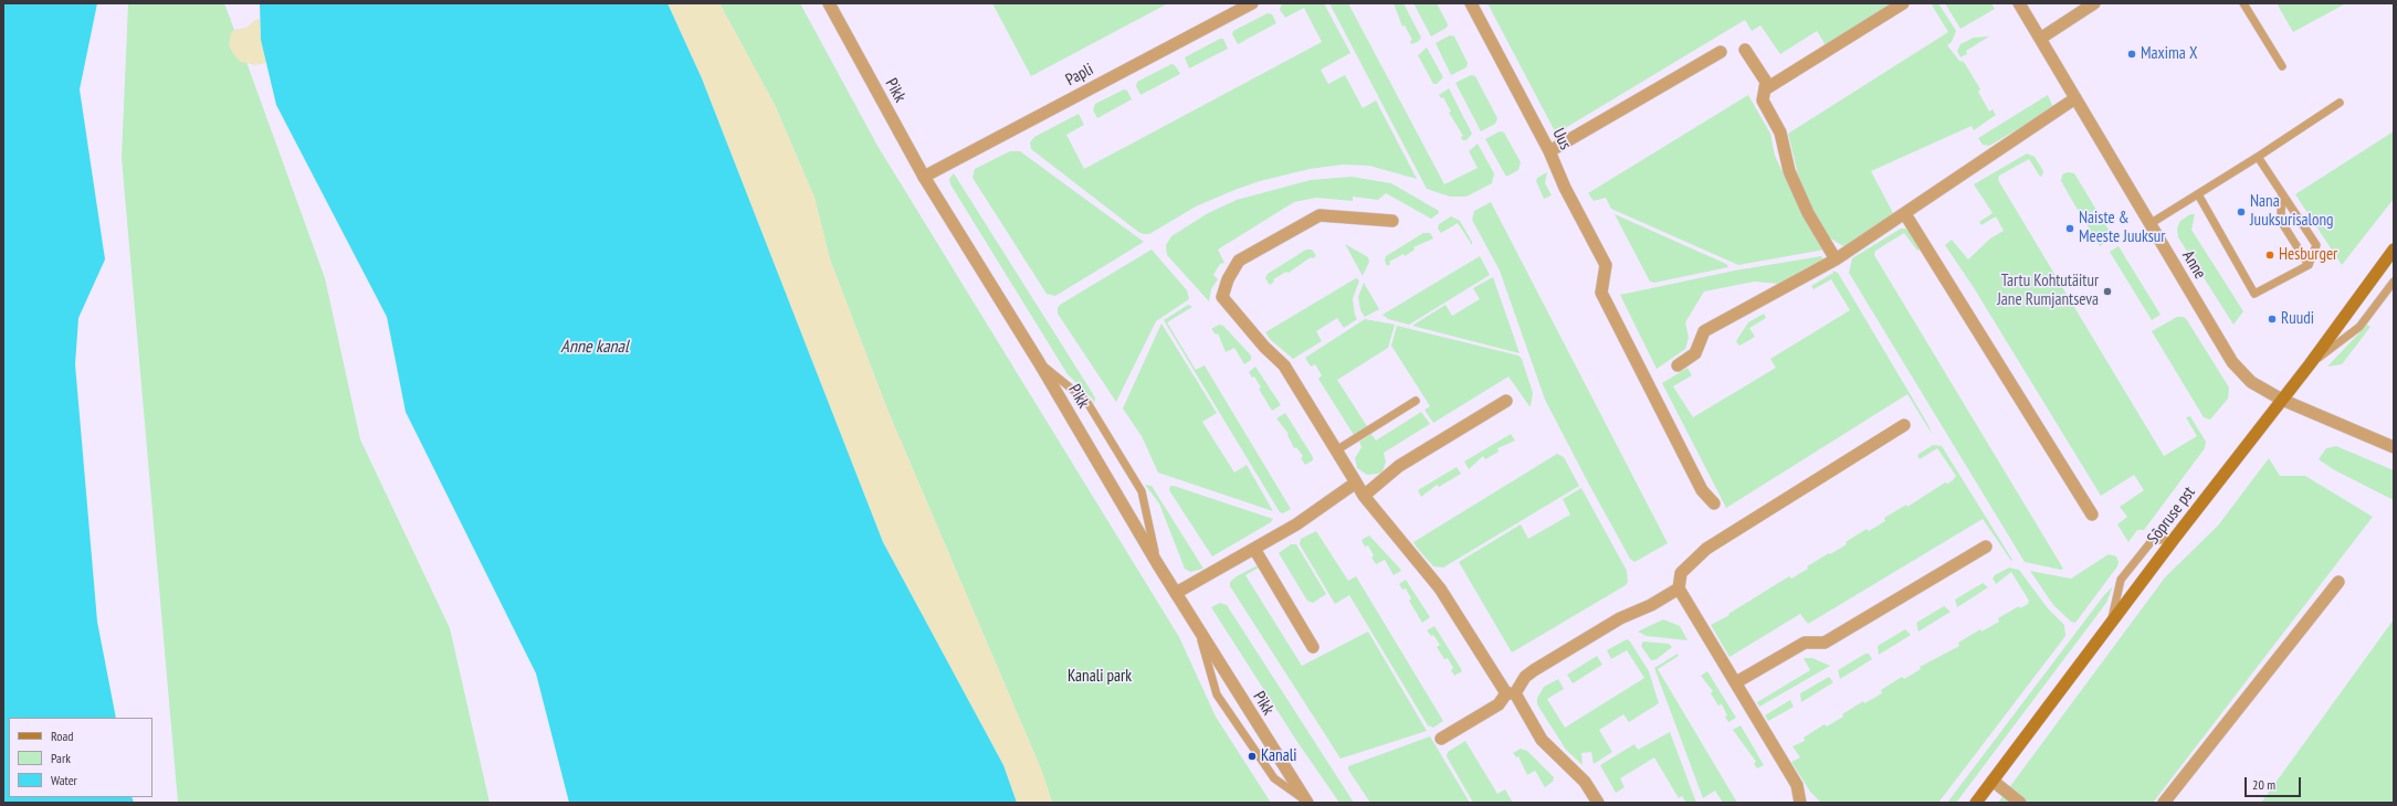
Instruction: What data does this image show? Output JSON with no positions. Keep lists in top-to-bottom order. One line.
{"streets":{"main road":["Sõpruse pst"],"street":["Papli","Pikk","Uus","Anne"]},"crossings":[["Papli","Pikk"],["Anne","Sõpruse pst"]],"water":["Anne kanal"],"parks":["Kanali park"],"places":["Maxima X","Nana Juuksurisalong","Naiste & Meeste Juuksur","Hesburger","Tartu Kohtutäitur Jane Rumjantseva","Ruudi","Kanali"],"legend":["Road","Park","Water"],"scale_bar":"20 m"}
